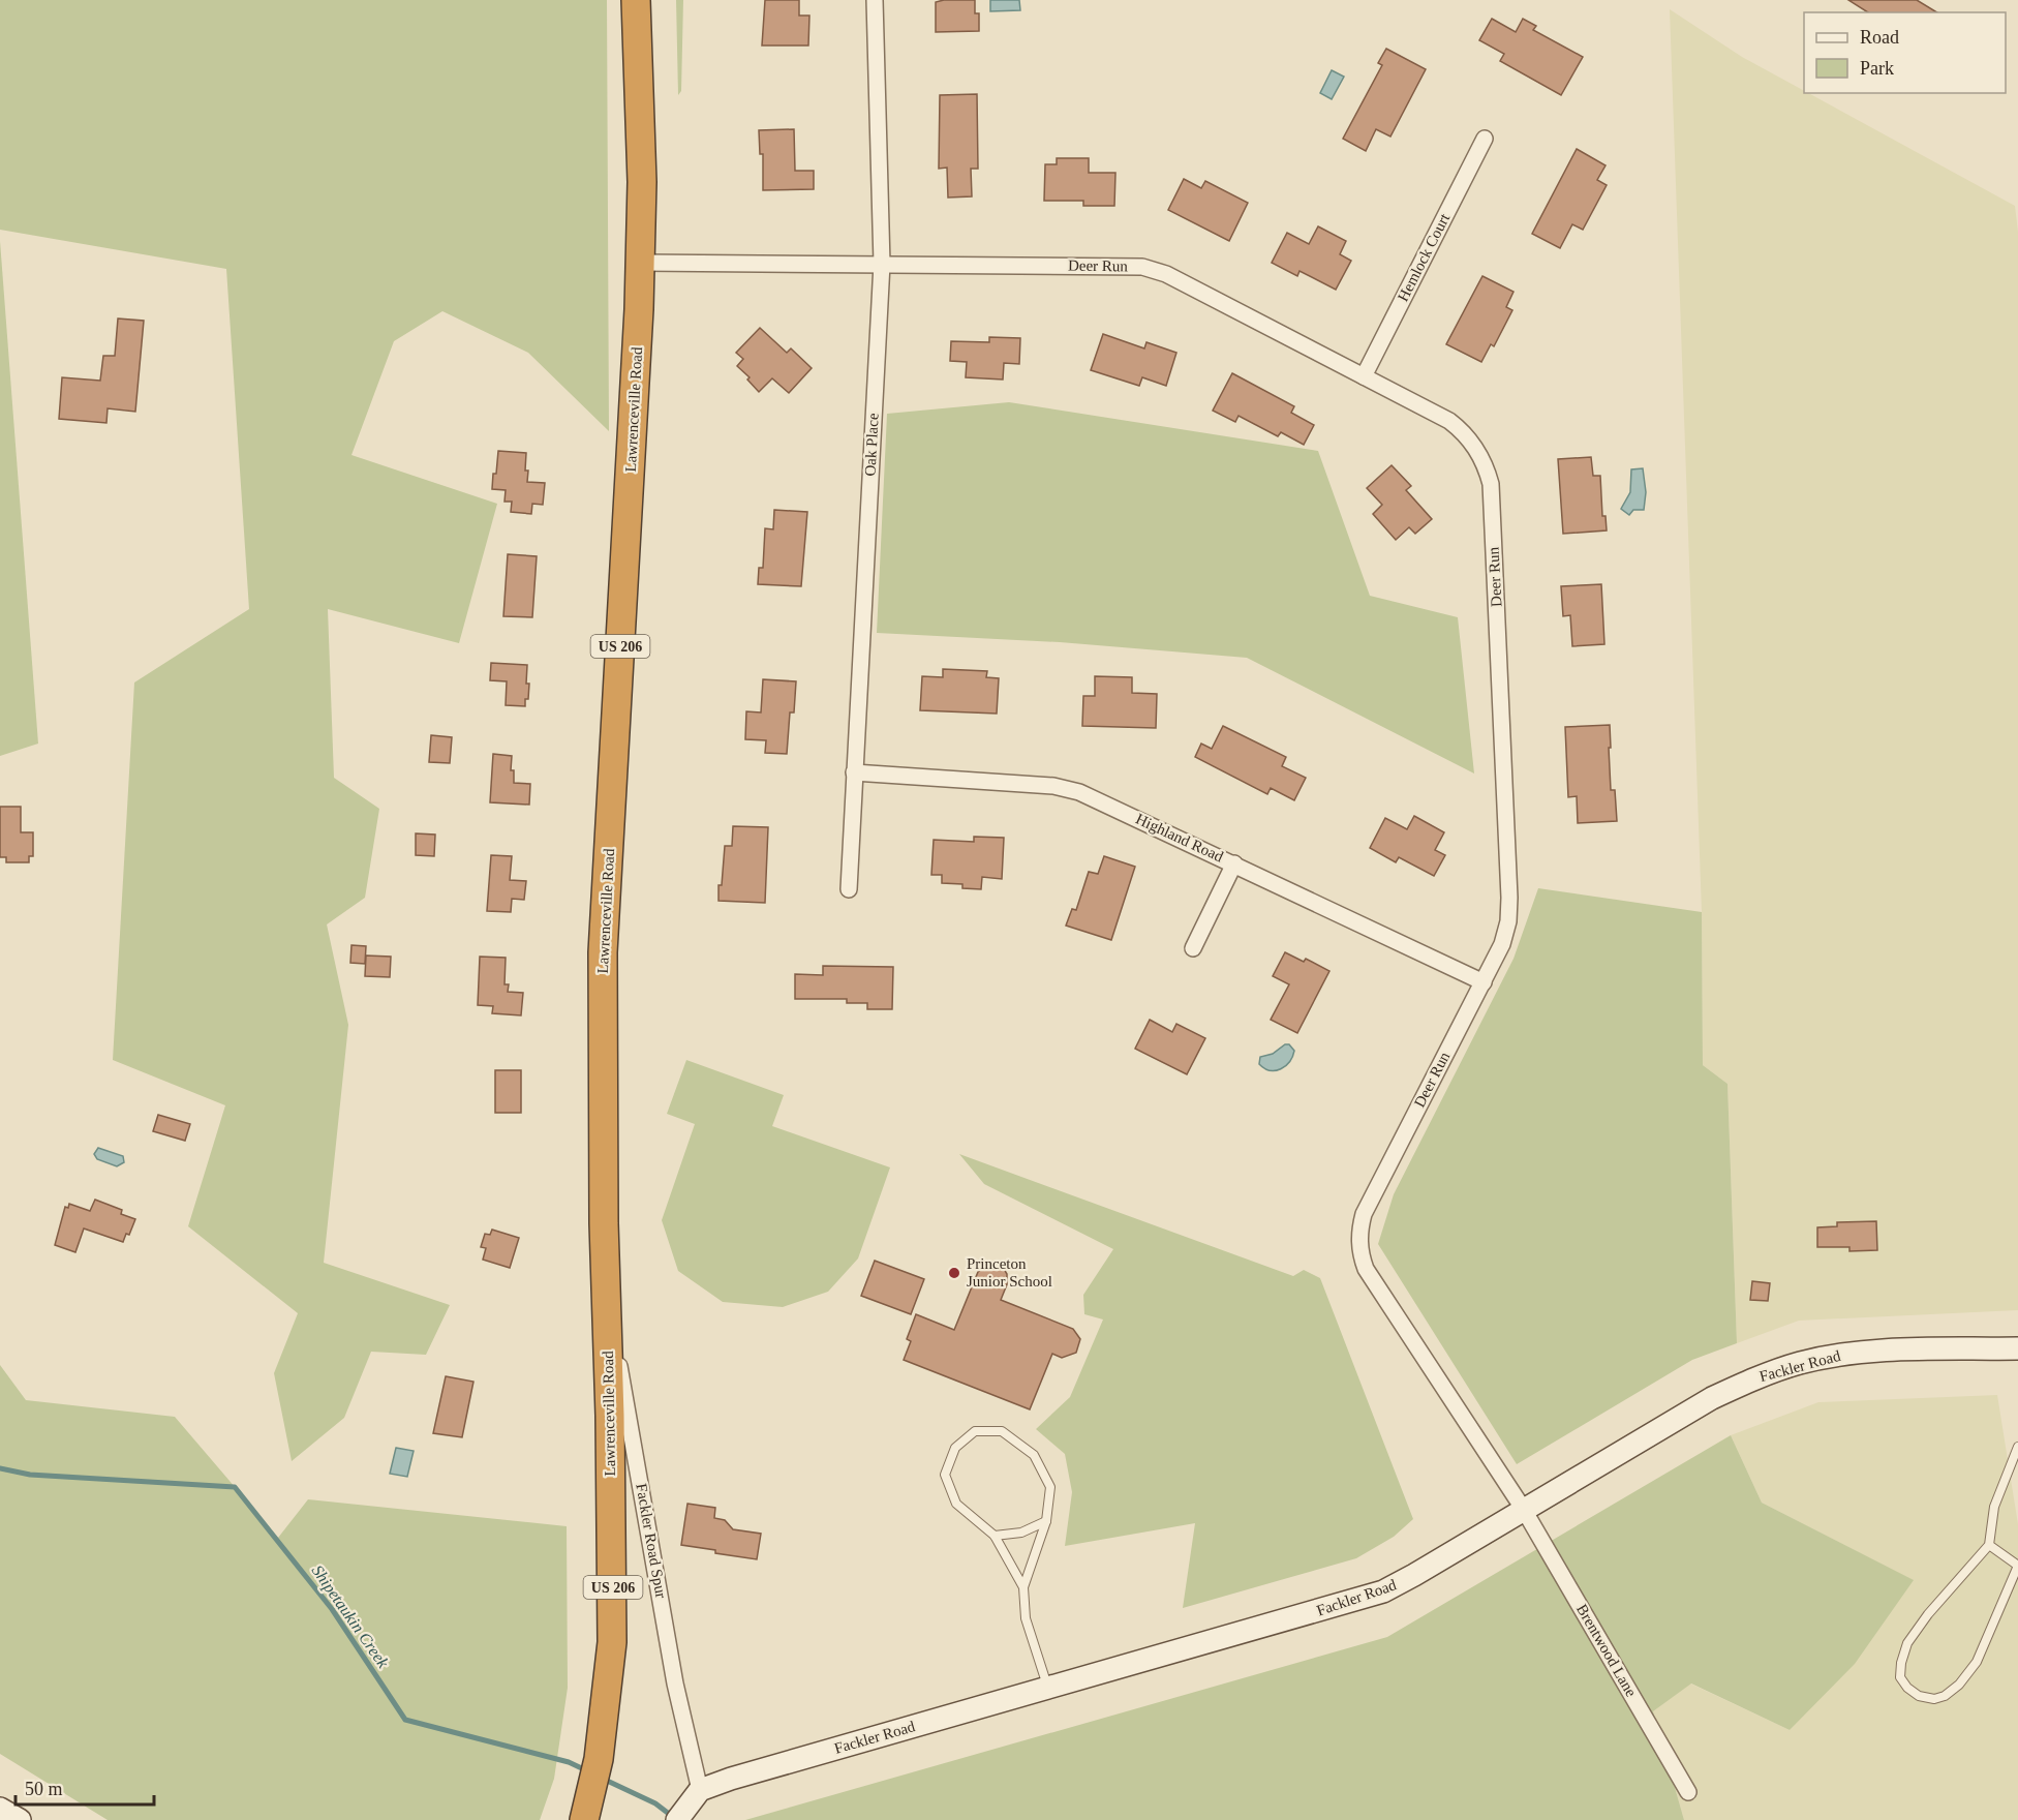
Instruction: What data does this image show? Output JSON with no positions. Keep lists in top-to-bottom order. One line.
{"streets":{"highway":["Lawrenceville Road","US 206"],"street":["Hemlock Court","Deer Run","Oak Place","Highland Road","Fackler Road","Fackler Road Spur","Brentwood Lane"]},"crossings":[["Hemlock Court","Deer Run"],["Deer Run","Lawrenceville Road"],["Deer Run","Oak Place"],["Deer Run","Highland Road"],["Deer Run","Fackler Road"],["Deer Run","Brentwood Lane"],["Lawrenceville Road","Fackler Road Spur"],["Oak Place","Highland Road"],["Fackler Road","Fackler Road Spur"],["Fackler Road","Brentwood Lane"]],"water":["Shipetaukin Creek"],"places":["Princeton Junior School"],"legend":["Road","Park"],"scale_bar":"50 m"}
